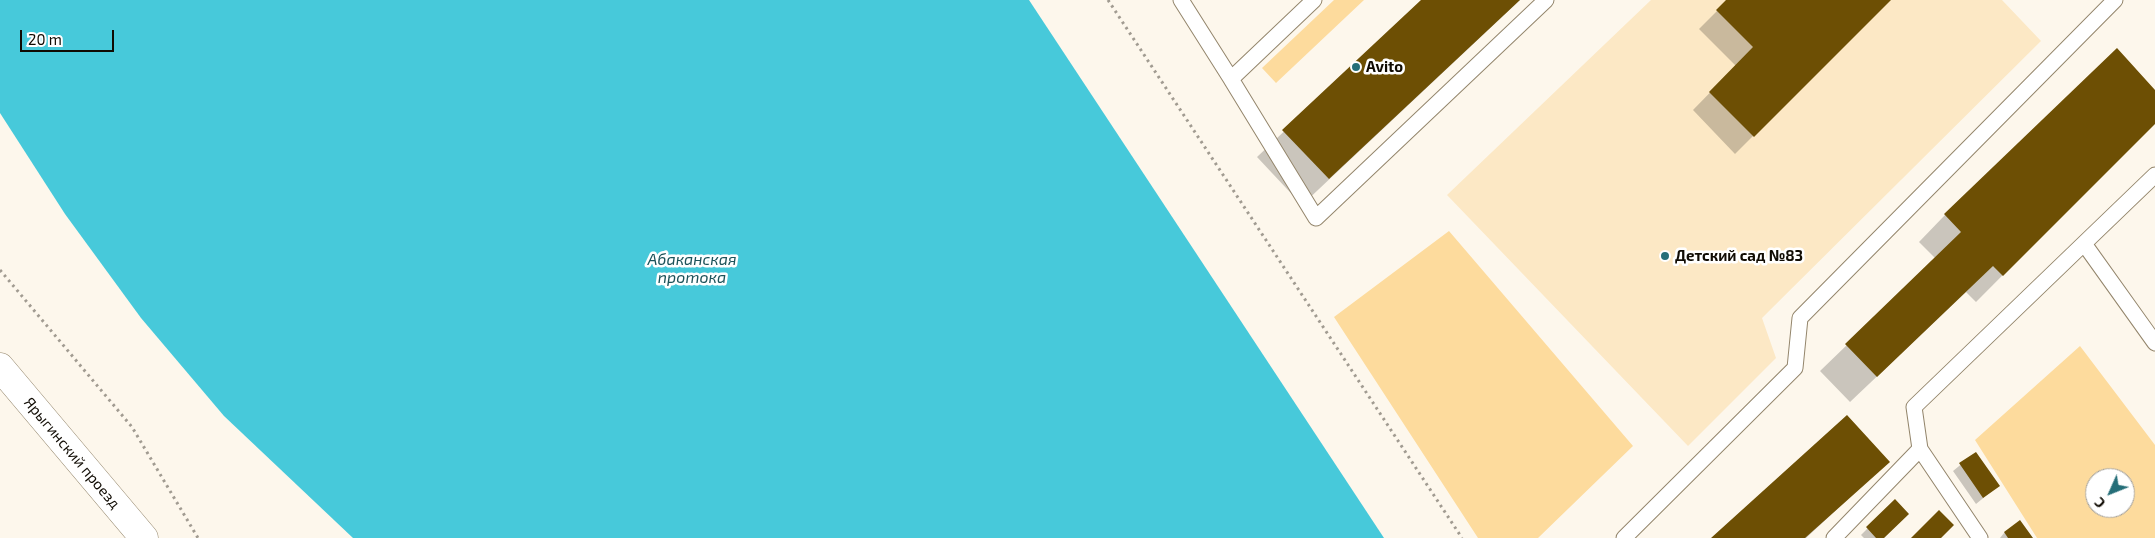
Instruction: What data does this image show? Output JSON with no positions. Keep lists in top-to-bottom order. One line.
{"streets":{"main road":["Ярыгинский проезд"]},"water":["Абаканская протока"],"places":["Avito","Детский сад №83"],"scale_bar":"20 m","north":"bottom left"}
